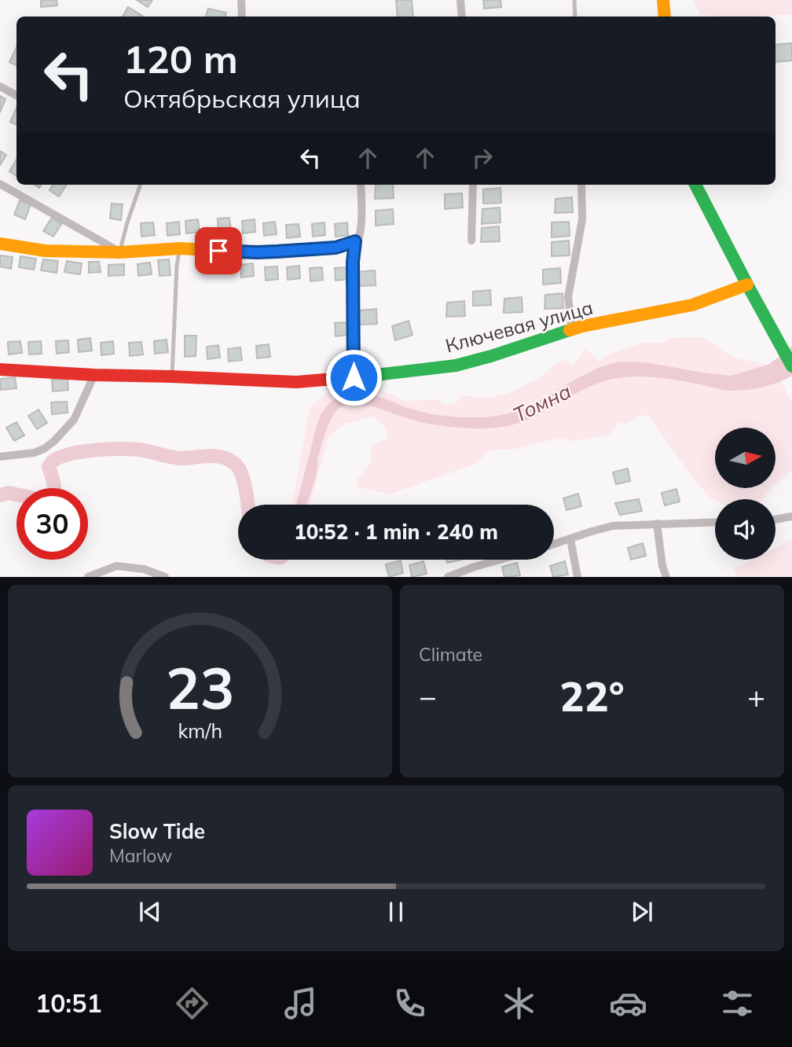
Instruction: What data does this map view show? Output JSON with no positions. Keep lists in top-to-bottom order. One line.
{"streets":{"street":["Ключевая улица"]},"water":["Томна"],"north":"right","page":{"turn":["120 m","Октябрьская улица"],"limit":"30","trip":"10:52 · 1 min · 240 m","tile":"Climate","heat":["−","22°","+"],"song":["Slow Tide","Marlow"],"tabs":"10:51","gauge":["23","km/h"]}}
